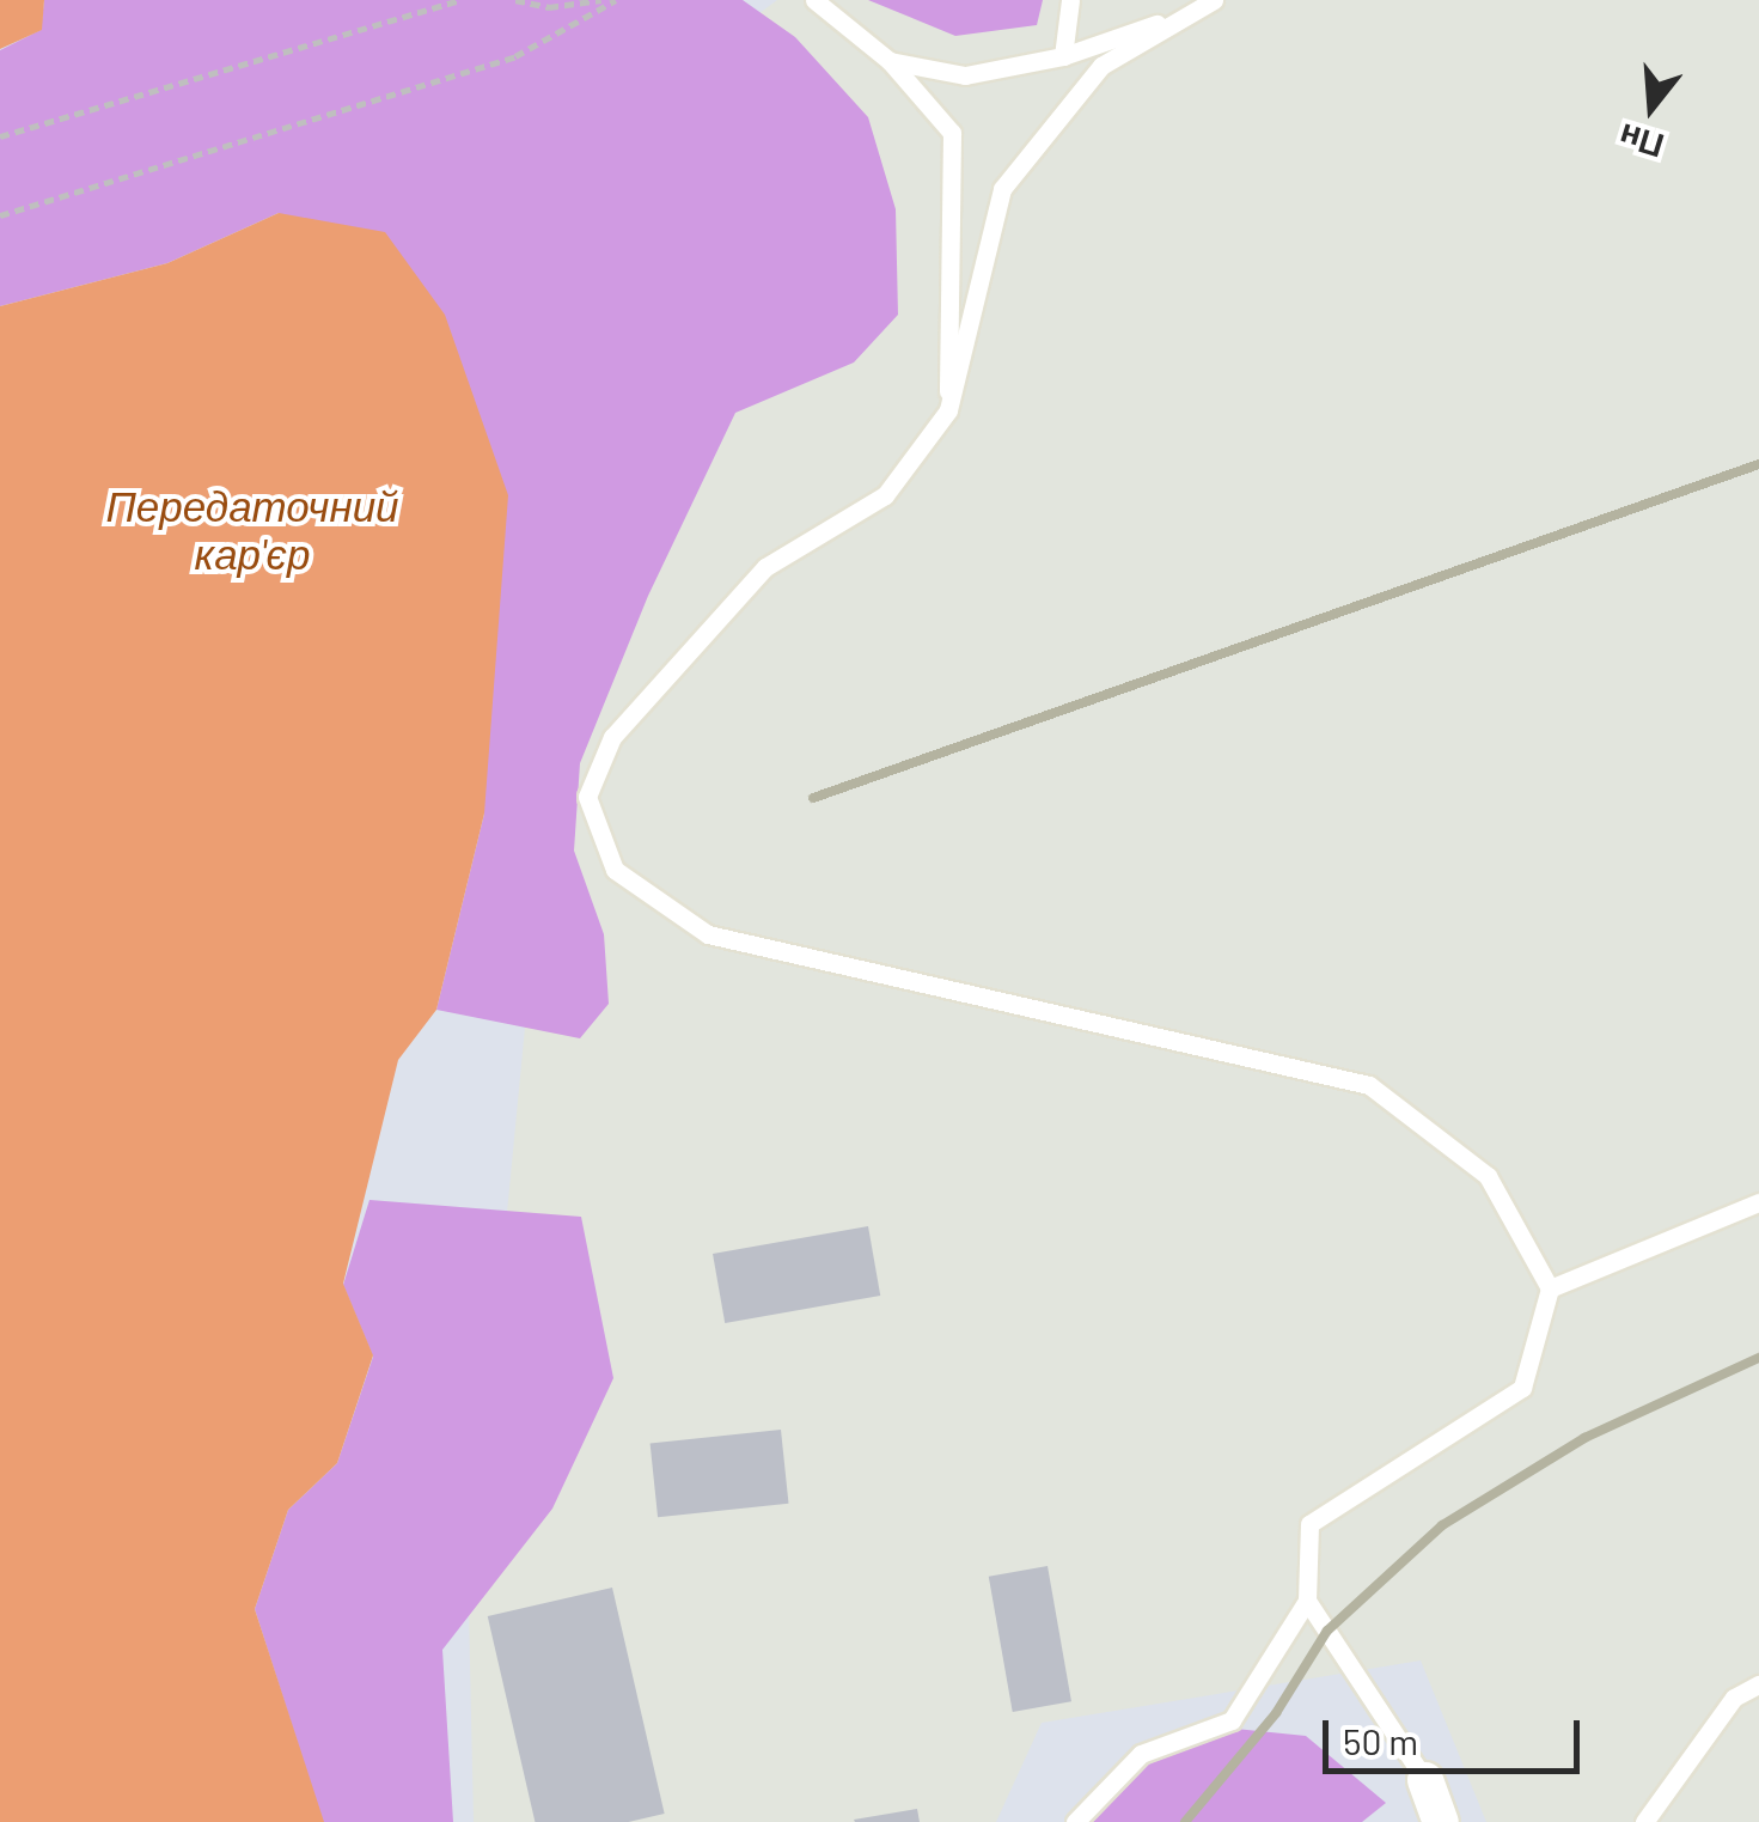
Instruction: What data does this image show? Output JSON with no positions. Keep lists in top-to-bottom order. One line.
{"water":["Передаточний кар'єр"],"scale_bar":"50 m","north":"bottom"}
